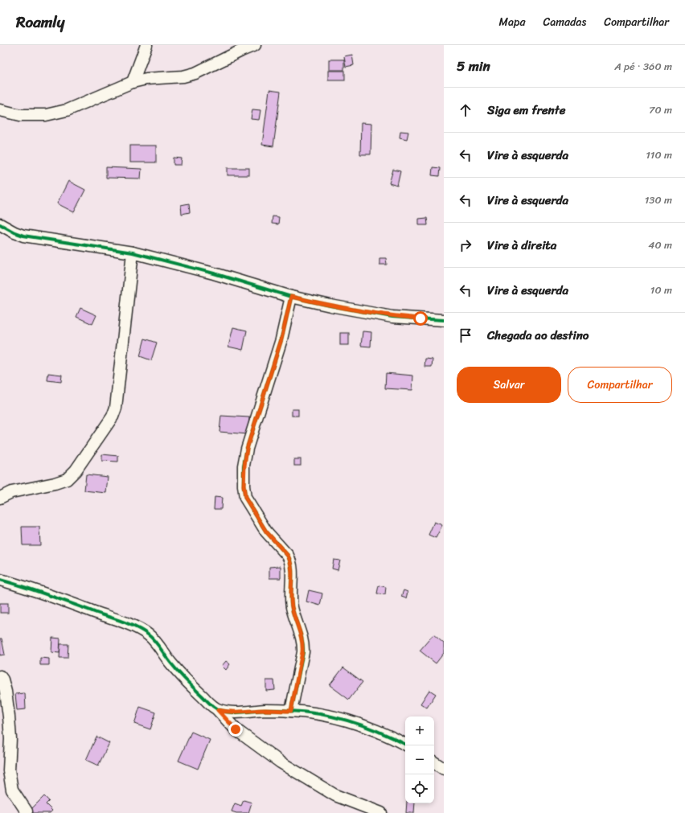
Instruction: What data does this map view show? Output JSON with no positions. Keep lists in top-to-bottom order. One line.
{"page":{"header":"Roamly","nav":["Mapa","Camadas","Compartilhar"],"heading":["5 min","A pé · 360 m"],"list":[["Siga em frente","70 m"],["Vire à esquerda","110 m"],["Vire à esquerda","130 m"],["Vire à direita","40 m"],["Vire à esquerda","10 m"],"Chegada ao destino"],"buttons":["Salvar","Compartilhar"],"map_buttons":["+","−"]}}
